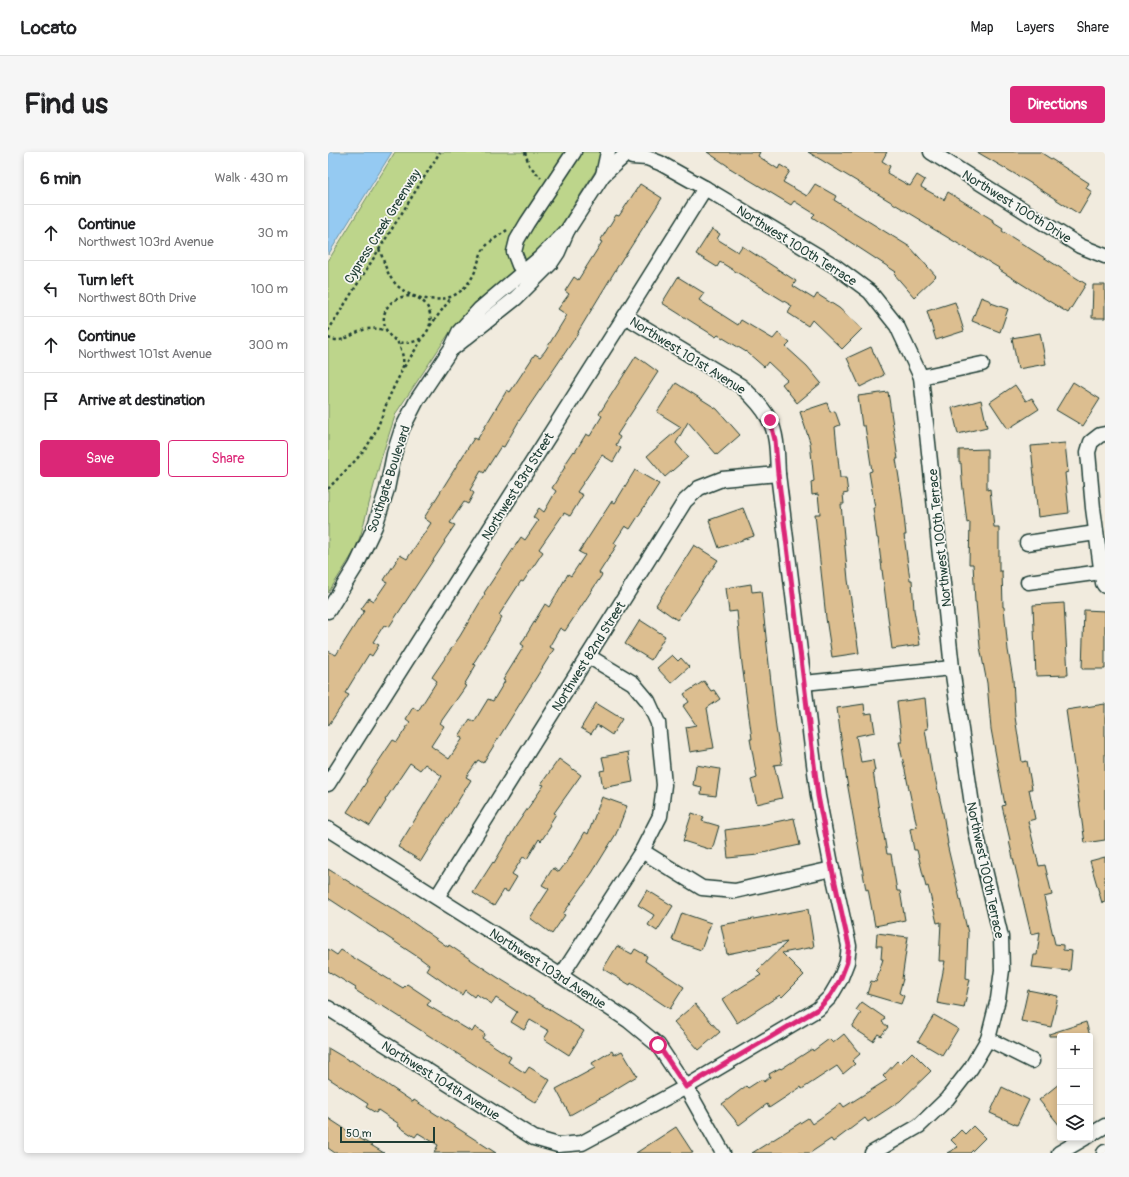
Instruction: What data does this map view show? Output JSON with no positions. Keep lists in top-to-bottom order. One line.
{"streets":{"street":["Northwest 100th Drive","Northwest 100th Terrace","Northwest 101st Avenue","Southgate Boulevard","Northwest 83rd Street","Northwest 82nd Street","Northwest 103rd Avenue","Northwest 104th Avenue"],"path":["Cypress Creek Greenway"]},"crossings":[["Northwest 100th Terrace","Southgate Boulevard"],["Northwest 100th Terrace","Northwest 83rd Street"],["Northwest 101st Avenue","Northwest 83rd Street"],["Northwest 101st Avenue","Northwest 82nd Street"],["Northwest 101st Avenue","Northwest 103rd Avenue"],["Northwest 101st Avenue","Northwest 104th Avenue"],["Northwest 82nd Street","Northwest 103rd Avenue"]],"scale_bar":"50 m","page":{"header":"Locato","nav":["Map","Layers","Share"],"buttons":["Directions",["Save","Share"]],"title":"Find us","heading":["6 min","Walk · 430 m"],"list":[["Continue","Northwest 103rd Avenue","30 m"],["Turn left","Northwest 80th Drive","100 m"],["Continue","Northwest 101st Avenue","300 m"],"Arrive at destination"],"map_buttons":["+","−"],"scale":"50 m"}}
